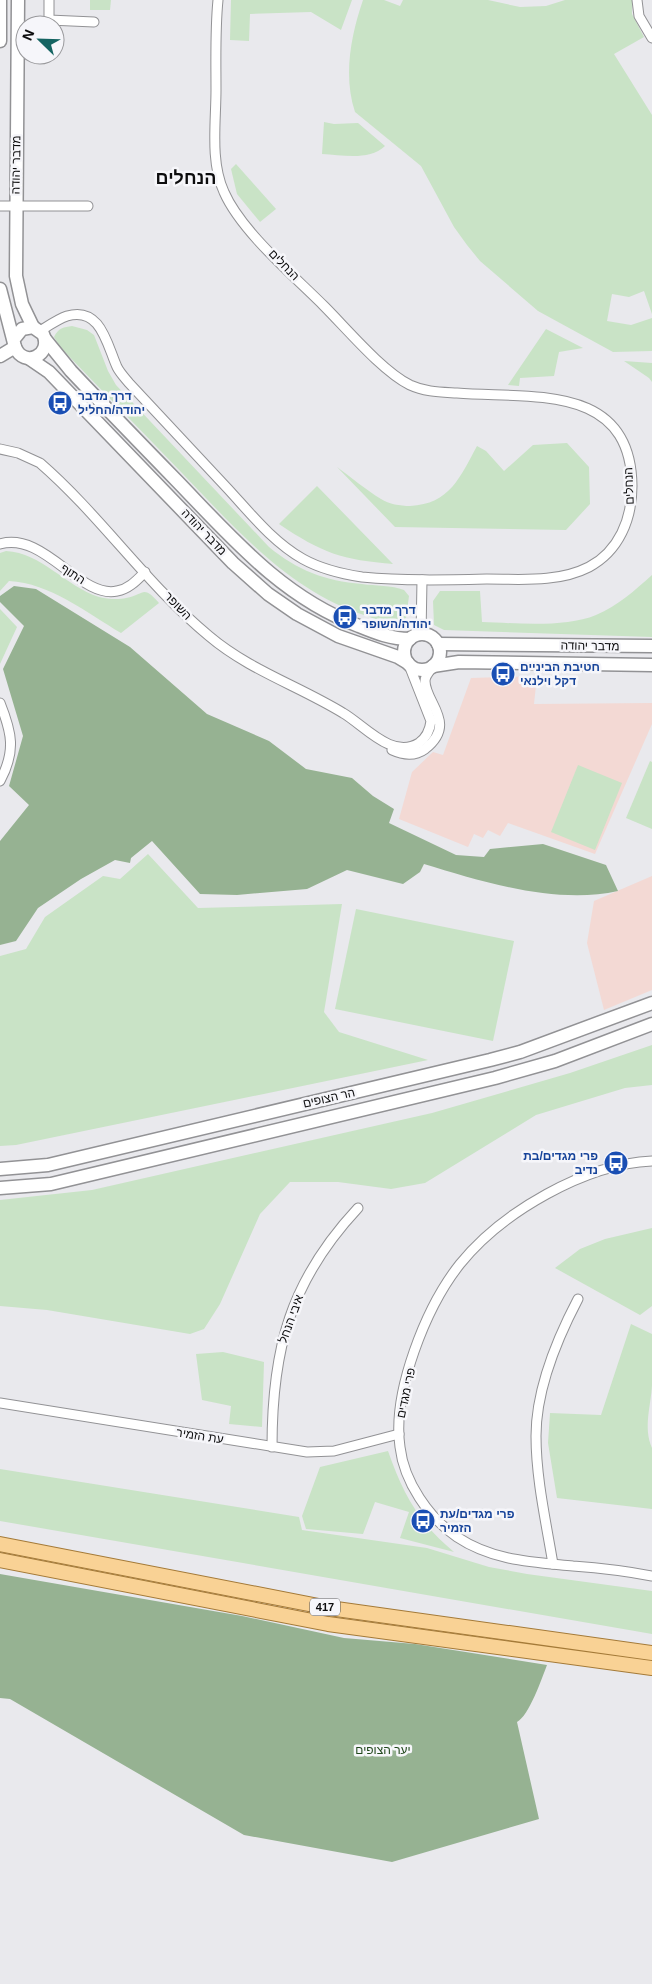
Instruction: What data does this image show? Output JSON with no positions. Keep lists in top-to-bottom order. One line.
{"streets":{"main road":["417"],"street":["מדבר יהודה","הנחלים","התוף","השופר","הר הצופים","איבי הנחל","פרי מגדים","עת הזמיר"]},"crossings":[["מדבר יהודה","הנחלים"],["מדבר יהודה","השופר"],["התוף","השופר"],["איבי הנחל","עת הזמיר"],["פרי מגדים","עת הזמיר"]],"districts":["הנחלים"],"parks":["יער הצופים"],"places":{"bus stop":["דרך מדבר יהודה/החליל","דרך מדבר יהודה/השופר","חטיבת הביניים דקל וילנאי","פרי מגדים/בת נדיב","פרי מגדים/עת הזמיר"]},"north":"top left"}
